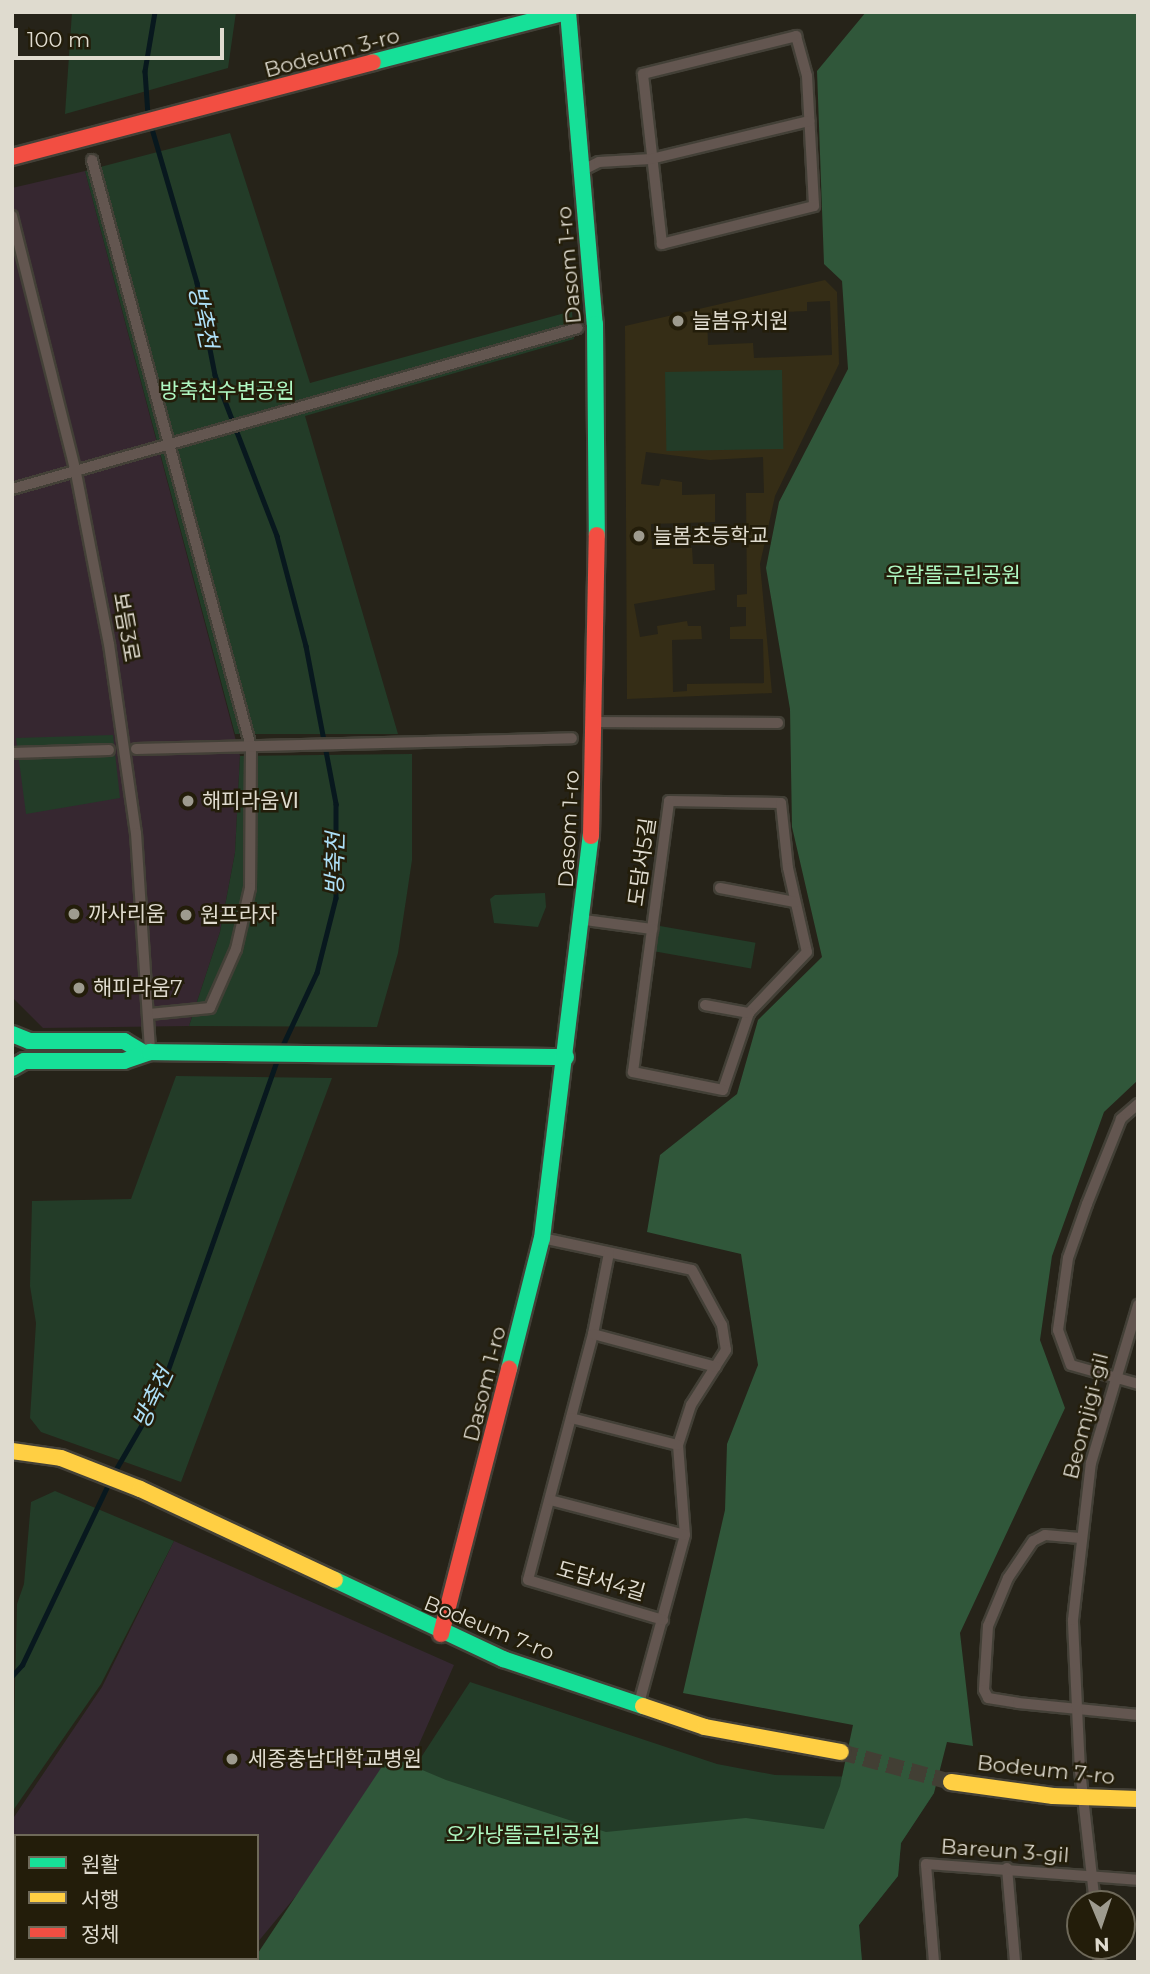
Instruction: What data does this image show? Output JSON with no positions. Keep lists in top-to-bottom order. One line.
{"streets":{"street":["Bodeum 3-ro","Dasom 1-ro","보듬3로","도담서5길","Beomjigi-gil","도담서4길","Bodeum 7-ro","Bareun 3-gil"]},"crossings":[["Bodeum 3-ro","Dasom 1-ro"],["Dasom 1-ro","도담서5길"],["Dasom 1-ro","도담서4길"],["Dasom 1-ro","Bodeum 7-ro"],["Beomjigi-gil","Bodeum 7-ro"],["Beomjigi-gil","Bareun 3-gil"],["도담서4길","Bodeum 7-ro"]],"water":["방축천"],"parks":["방축천수변공원","우람뜰근린공원","오가낭뜰근린공원"],"places":["늘봄유치원","늘봄초등학교","해피라움Ⅵ","까사리움","원프라자","해피라움7","세종충남대학교병원"],"legend":["원활","서행","정체"],"scale_bar":"100 m","north":"bottom"}
